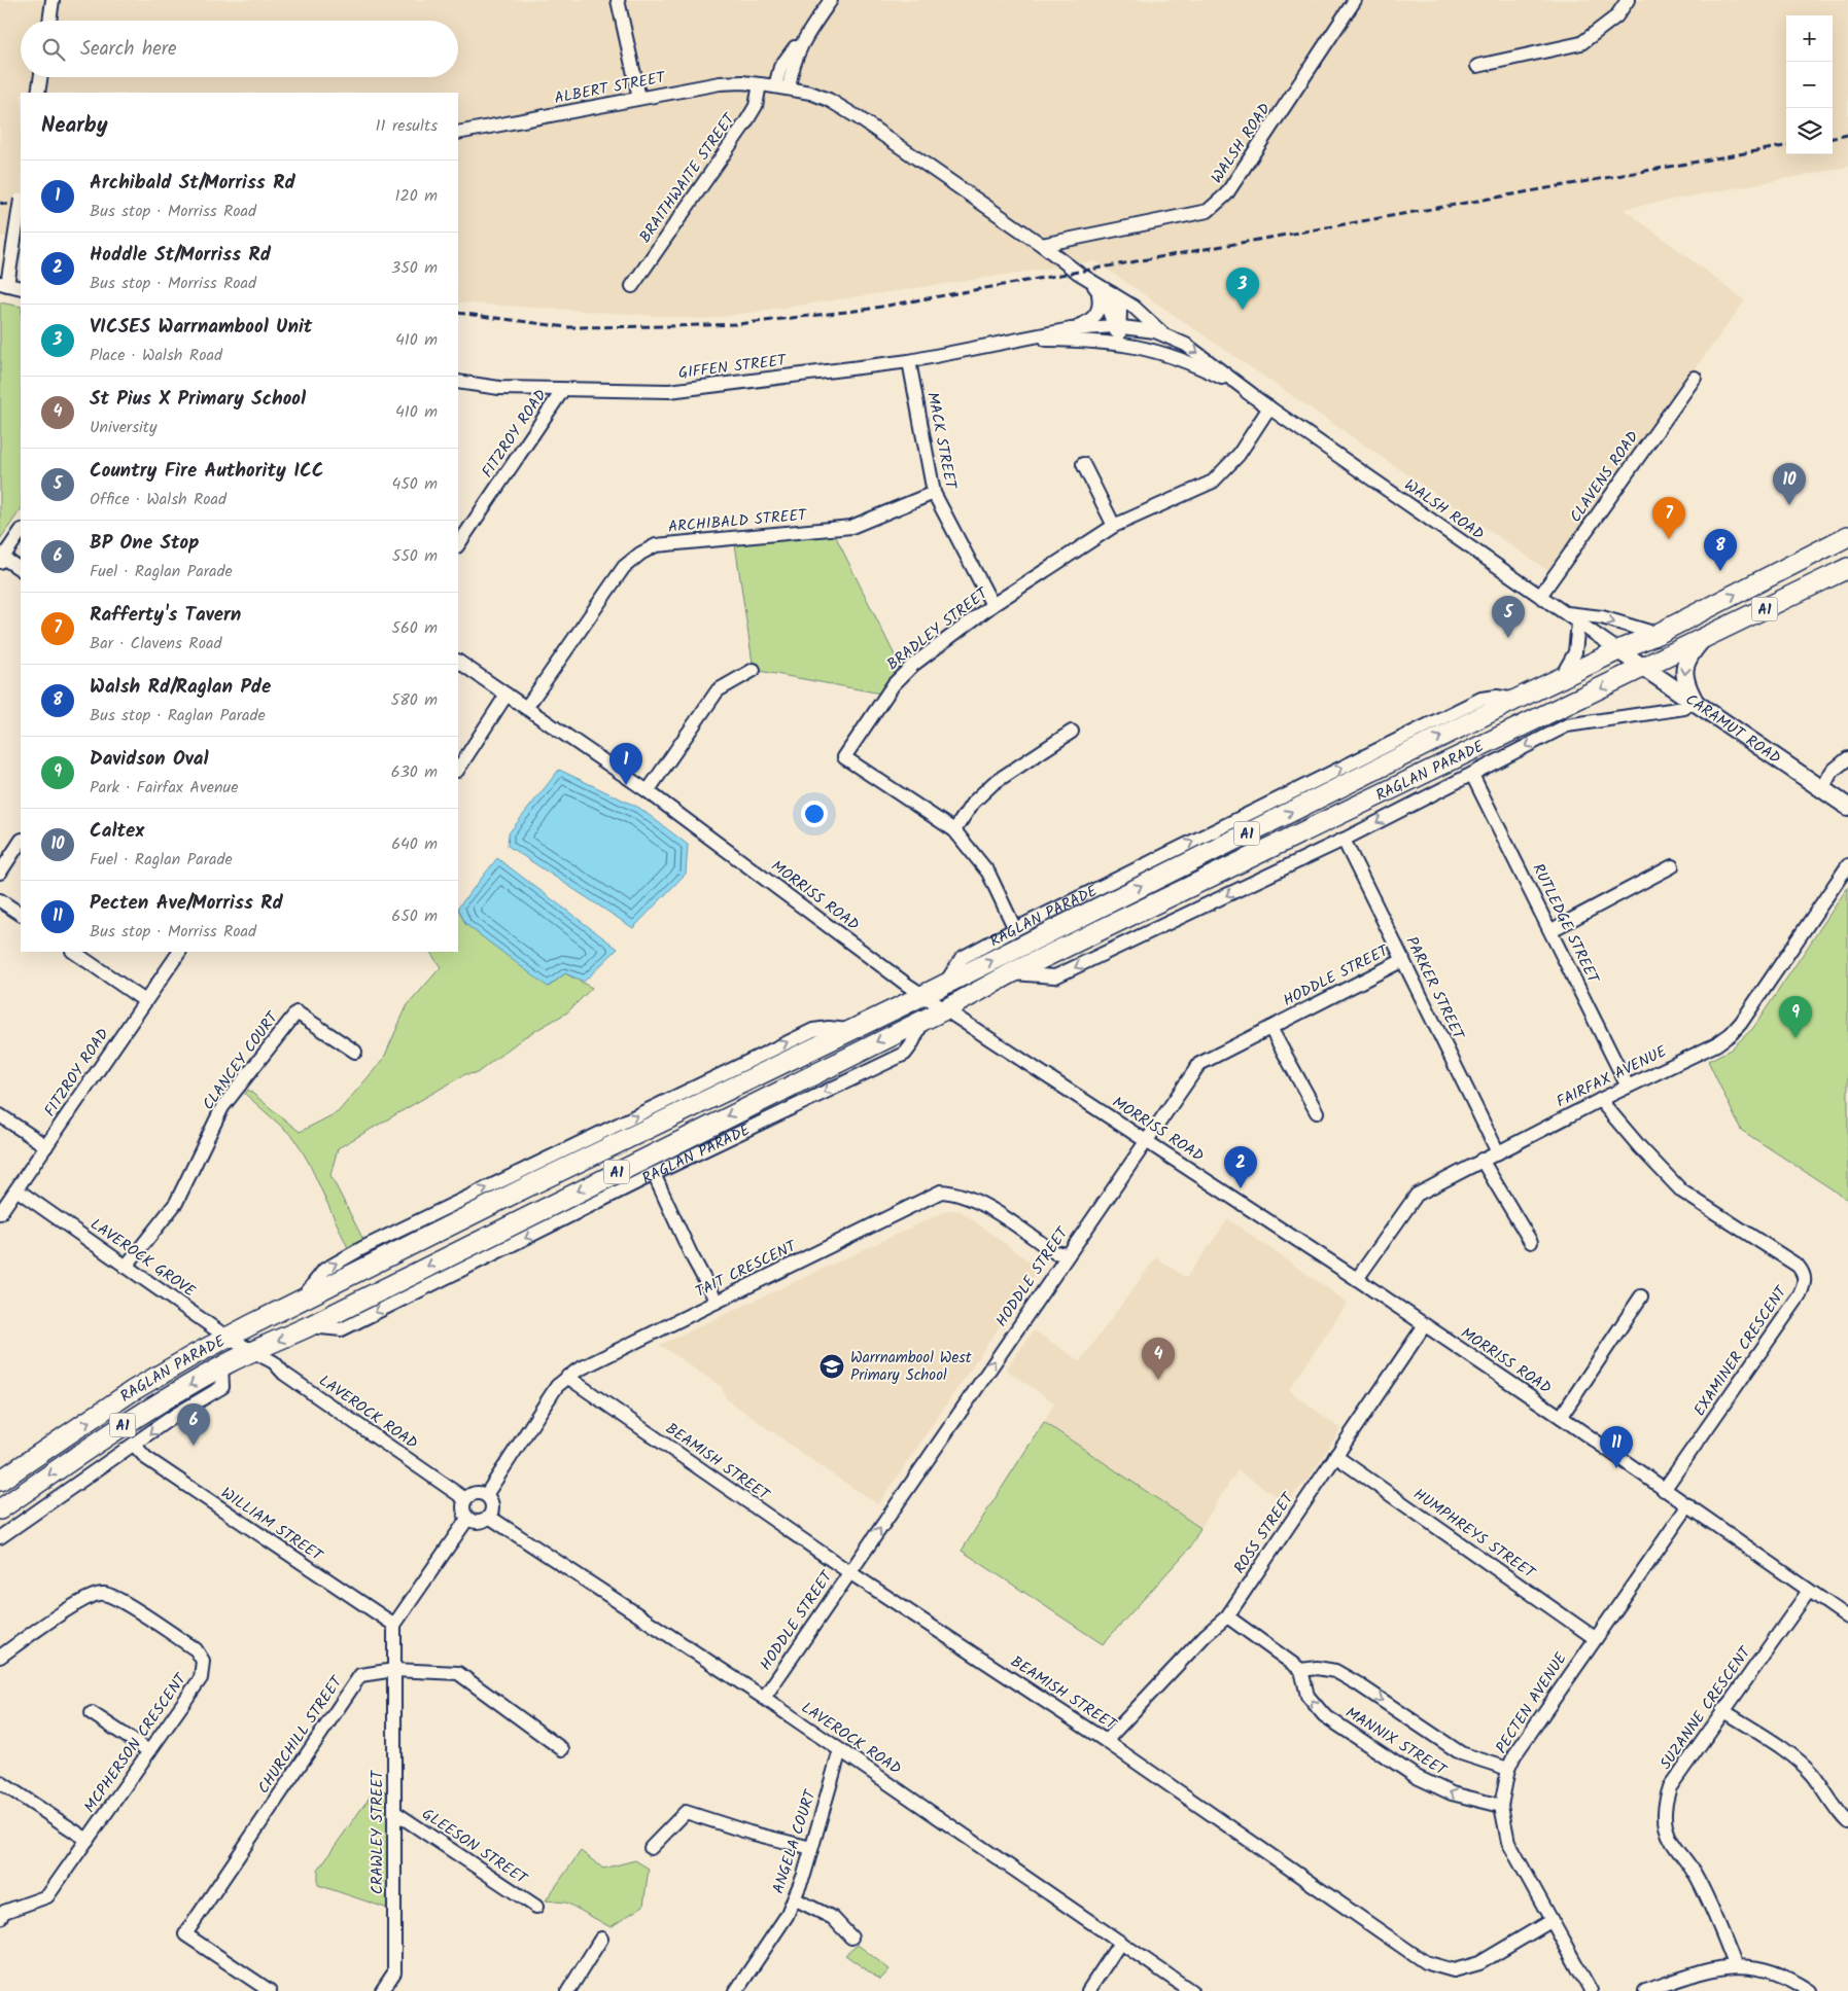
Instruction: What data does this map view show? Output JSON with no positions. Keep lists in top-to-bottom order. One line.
{"streets":{"highway":["A1","RAGLAN PARADE"],"main road":["CARAMUT ROAD"],"street":["ALBERT STREET","WALSH ROAD","BRAITHWAITE STREET","GIFFEN STREET","FITZROY ROAD","MACK STREET","CLAVENS ROAD","ARCHIBALD STREET","BRADLEY STREET","MORRISS ROAD","RUTLEDGE STREET","HODDLE STREET","PARKER STREET","CLANCEY COURT","FAIRFAX AVENUE","LAVEROCK GROVE","TAIT CRESCENT","EXAMINER CRESCENT","LAVEROCK ROAD","BEAMISH STREET","WILLIAM STREET","ROSS STREET","HUMPHREYS STREET","PECTEN AVENUE","SUZANNE CRESCENT","CHURCHILL STREET","MANNIX STREET","MCPHERSON CRESCENT","CRAWLEY STREET","ANGELA COURT","GLEESON STREET"]},"crossings":[["ALBERT STREET","WALSH ROAD"],["ALBERT STREET","BRAITHWAITE STREET"],["WALSH ROAD","BRAITHWAITE STREET"],["WALSH ROAD","GIFFEN STREET"],["WALSH ROAD","CLAVENS ROAD"],["WALSH ROAD","BRADLEY STREET"],["WALSH ROAD","CARAMUT ROAD"],["WALSH ROAD","RAGLAN PARADE"],["GIFFEN STREET","FITZROY ROAD"],["GIFFEN STREET","MACK STREET"],["FITZROY ROAD","LAVEROCK GROVE"],["MACK STREET","ARCHIBALD STREET"],["MACK STREET","BRADLEY STREET"],["ARCHIBALD STREET","MORRISS ROAD"],["BRADLEY STREET","RAGLAN PARADE"],["CARAMUT ROAD","RAGLAN PARADE"],["RAGLAN PARADE","MORRISS ROAD"],["RAGLAN PARADE","RUTLEDGE STREET"],["RAGLAN PARADE","PARKER STREET"],["RAGLAN PARADE","LAVEROCK GROVE"],["RAGLAN PARADE","LAVEROCK ROAD"],["RAGLAN PARADE","WILLIAM STREET"],["MORRISS ROAD","HODDLE STREET"],["MORRISS ROAD","FAIRFAX AVENUE"],["MORRISS ROAD","EXAMINER CRESCENT"],["MORRISS ROAD","ROSS STREET"],["MORRISS ROAD","PECTEN AVENUE"],["MORRISS ROAD","SUZANNE CRESCENT"],["RUTLEDGE STREET","FAIRFAX AVENUE"],["HODDLE STREET","PARKER STREET"],["HODDLE STREET","TAIT CRESCENT"],["HODDLE STREET","LAVEROCK ROAD"],["HODDLE STREET","BEAMISH STREET"],["PARKER STREET","FAIRFAX AVENUE"],["CLANCEY COURT","LAVEROCK GROVE"],["FAIRFAX AVENUE","EXAMINER CRESCENT"],["LAVEROCK GROVE","LAVEROCK ROAD"],["TAIT CRESCENT","LAVEROCK ROAD"],["TAIT CRESCENT","BEAMISH STREET"],["LAVEROCK ROAD","ANGELA COURT"],["BEAMISH STREET","ROSS STREET"],["BEAMISH STREET","PECTEN AVENUE"],["ROSS STREET","HUMPHREYS STREET"],["HUMPHREYS STREET","PECTEN AVENUE"],["PECTEN AVENUE","MANNIX STREET"],["CHURCHILL STREET","CRAWLEY STREET"],["CRAWLEY STREET","GLEESON STREET"]],"one_way":["HODDLE STREET"],"places":{"school or university":["Warrnambool West Primary School"]},"page":{"map_buttons":["+","−"],"search":"Search here","heading":["Nearby","11 results"],"list":[{"mark":"1","name":"Archibald St/Morriss Rd","note":"Bus stop · Morriss Road","value":"120 m"},{"mark":"2","name":"Hoddle St/Morriss Rd","note":"Bus stop · Morriss Road","value":"350 m"},{"mark":"3","name":"VICSES Warrnambool Unit","note":"Place · Walsh Road","value":"410 m"},{"mark":"4","name":"St Pius X Primary School","note":"University","value":"410 m"},{"mark":"5","name":"Country Fire Authority ICC","note":"Office · Walsh Road","value":"450 m"},{"mark":"6","name":"BP One Stop","note":"Fuel · Raglan Parade","value":"550 m"},{"mark":"7","name":"Rafferty's Tavern","note":"Bar · Clavens Road","value":"560 m"},{"mark":"8","name":"Walsh Rd/Raglan Pde","note":"Bus stop · Raglan Parade","value":"580 m"},{"mark":"9","name":"Davidson Oval","note":"Park · Fairfax Avenue","value":"630 m"},{"mark":"10","name":"Caltex","note":"Fuel · Raglan Parade","value":"640 m"},{"mark":"11","name":"Pecten Ave/Morriss Rd","note":"Bus stop · Morriss Road","value":"650 m"}],"pins":["3","10","7","8","5","1","9","2","4","6","11"]}}
